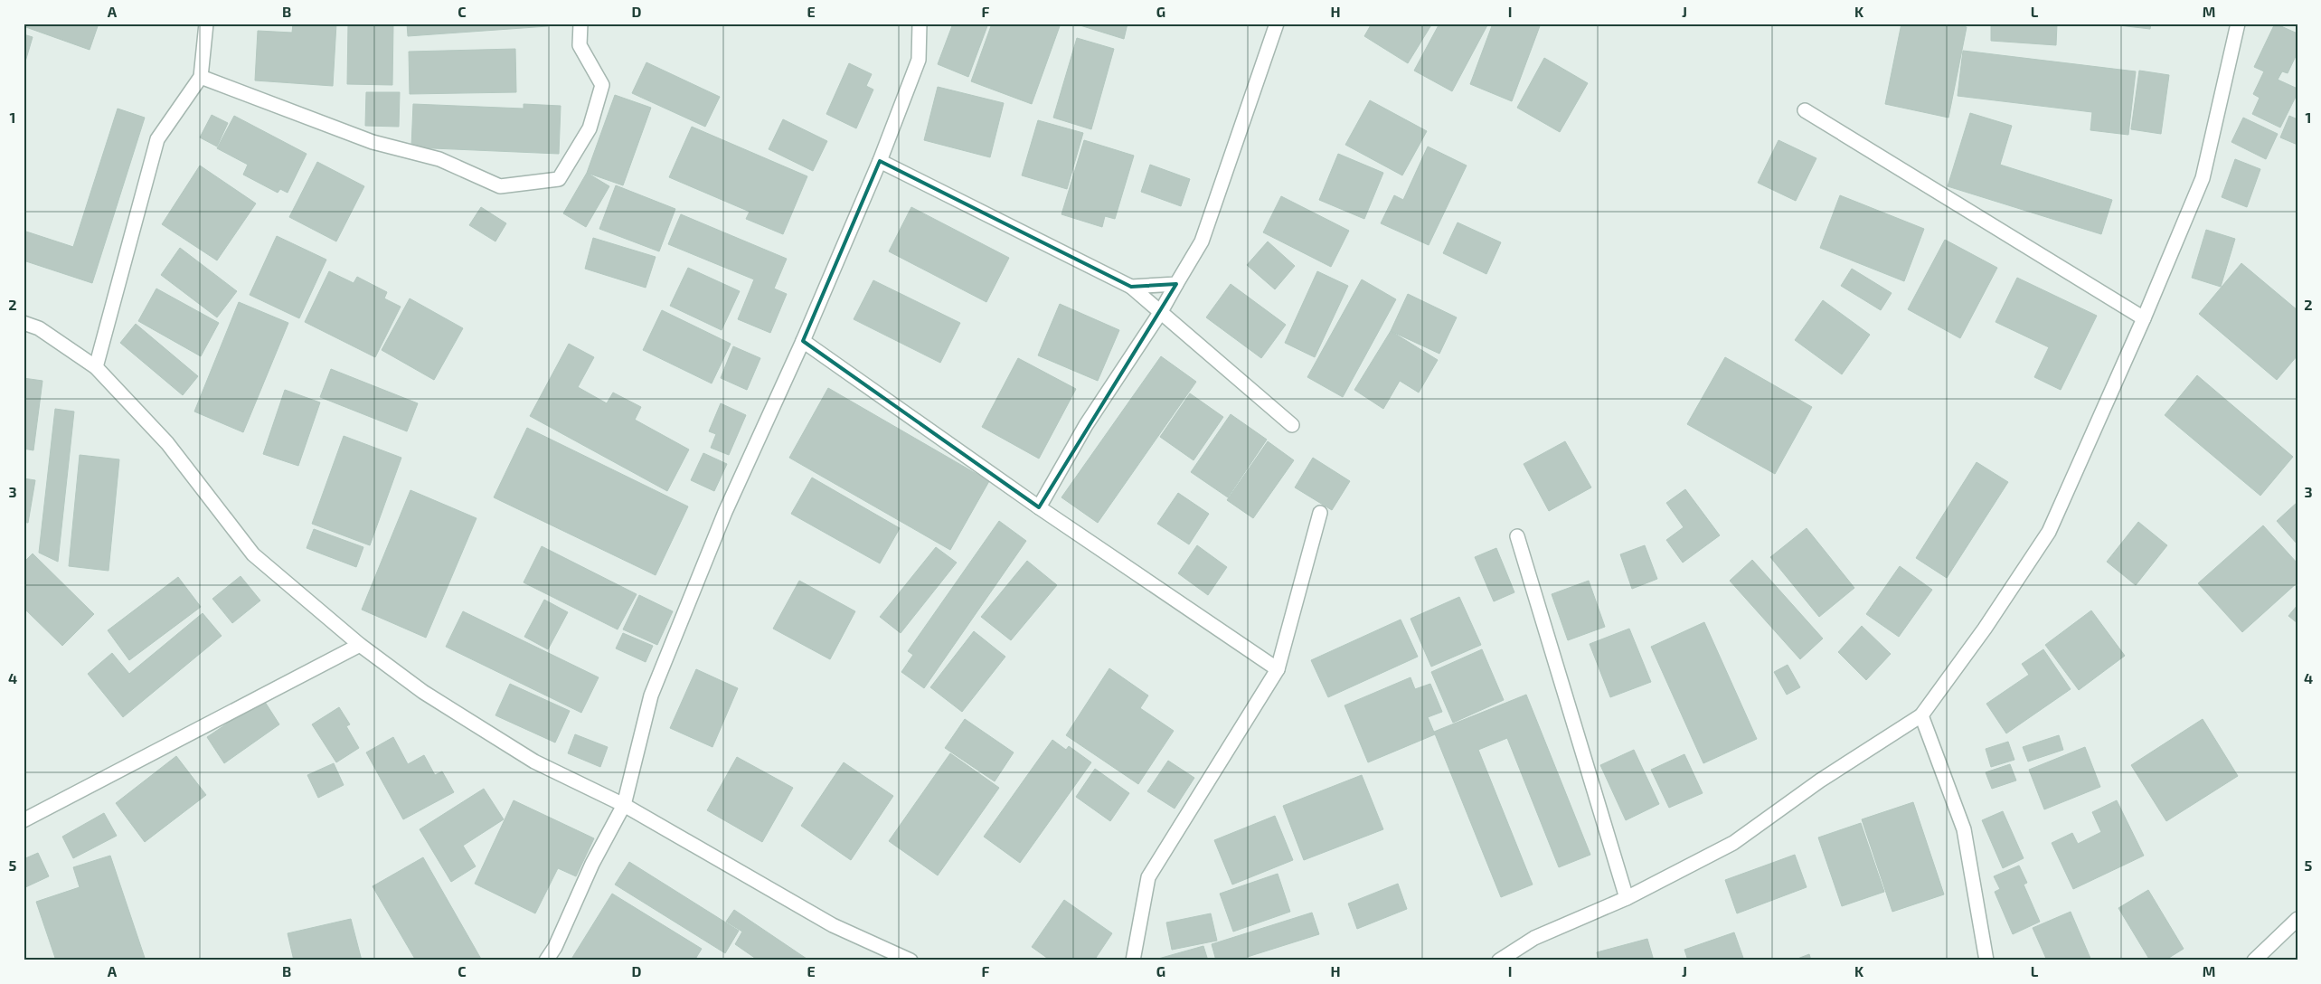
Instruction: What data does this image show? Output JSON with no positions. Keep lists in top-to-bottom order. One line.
{"grid":{"columns":["A","B","C","D","E","F","G","H","I","J","K","L","M"],"rows":["1","2","3","4","5"]}}
